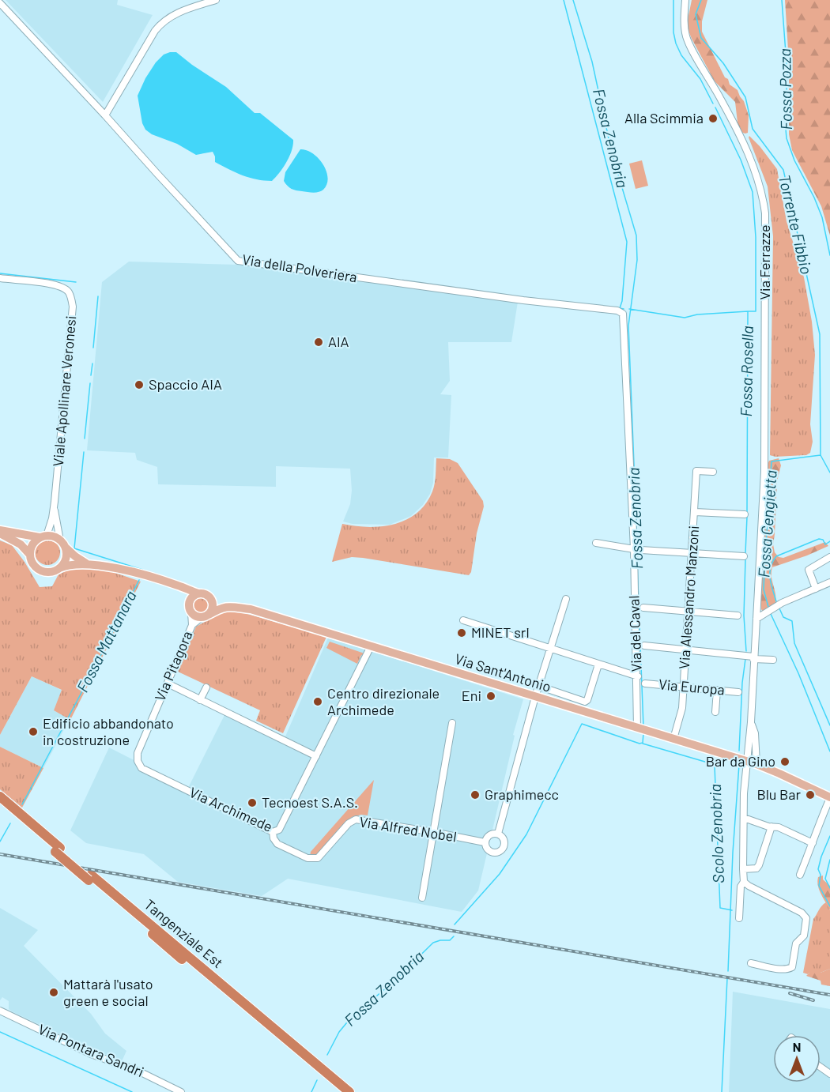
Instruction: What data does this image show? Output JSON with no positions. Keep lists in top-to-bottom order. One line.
{"streets":{"highway":["Tangenziale Est"],"main road":["Via Sant'Antonio"],"street":["Via Ferrazze","Via della Polveriera","Viale Apollinare Veronesi","Via Alessandro Manzoni","Via del Caval","Via Pitagora","Via Europa","Via Archimede","Via Alfred Nobel","Via Pontara Sandri"]},"crossings":[["Via della Polveriera","Via del Caval"],["Viale Apollinare Veronesi","Via Sant'Antonio"],["Via Alessandro Manzoni","Via Sant'Antonio"],["Via Alessandro Manzoni","Via Europa"],["Via del Caval","Via Sant'Antonio"],["Via Pitagora","Via Sant'Antonio"],["Via Pitagora","Via Archimede"],["Via Sant'Antonio","Via Archimede"],["Via Archimede","Via Alfred Nobel"]],"water":["Fossa Pozza","Fossa Zenobria","Torrente Fibbio","Fossa Rosella","Fossa Cengietta","Fossa Mattanara","Scolo Zenobria"],"places":["Alla Scimmia","AIA","Spaccio AIA","MINET srl","Eni","Centro direzionale Archimede","Edificio abbandonato in costruzione","Bar da Gino","Graphimecc","Blu Bar","Tecnoest S.A.S.","Mattarà l'usato green e social"],"north":"top"}
